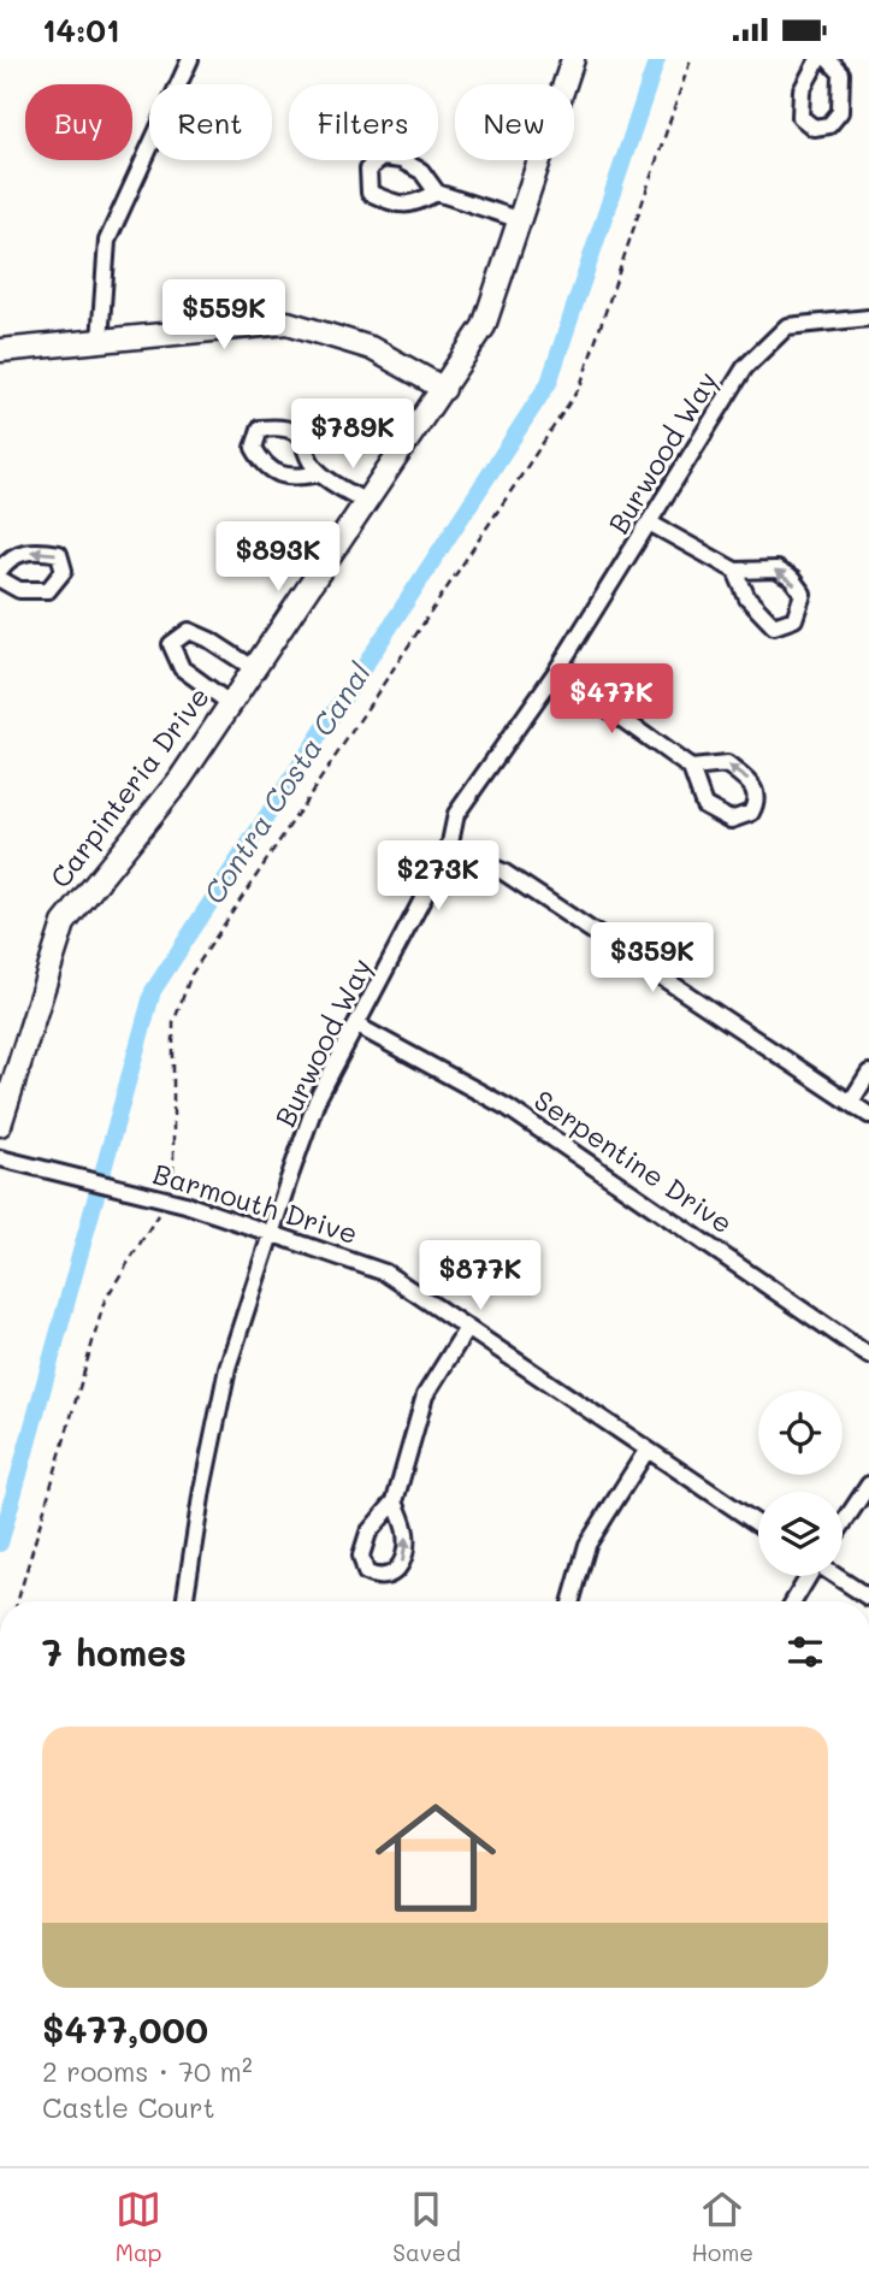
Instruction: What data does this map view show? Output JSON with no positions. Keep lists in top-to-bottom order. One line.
{"streets":{"street":["Burwood Way","Carpinteria Drive","Serpentine Drive","Barmouth Drive"]},"crossings":[["Burwood Way","Serpentine Drive"],["Burwood Way","Barmouth Drive"]],"water":["Contra Costa Canal"],"page":{"status":"14:01","chip":["Buy","Rent","Filters","New"],"price":["$559K","$789K","$893K","$477K","$273K","$359K","$877K"],"heading":"7 homes","list":[{"name":"$477,000","note":"2 rooms · 70 m² · Castle Court"}],"tabs":["Map","Saved","Home"]}}
